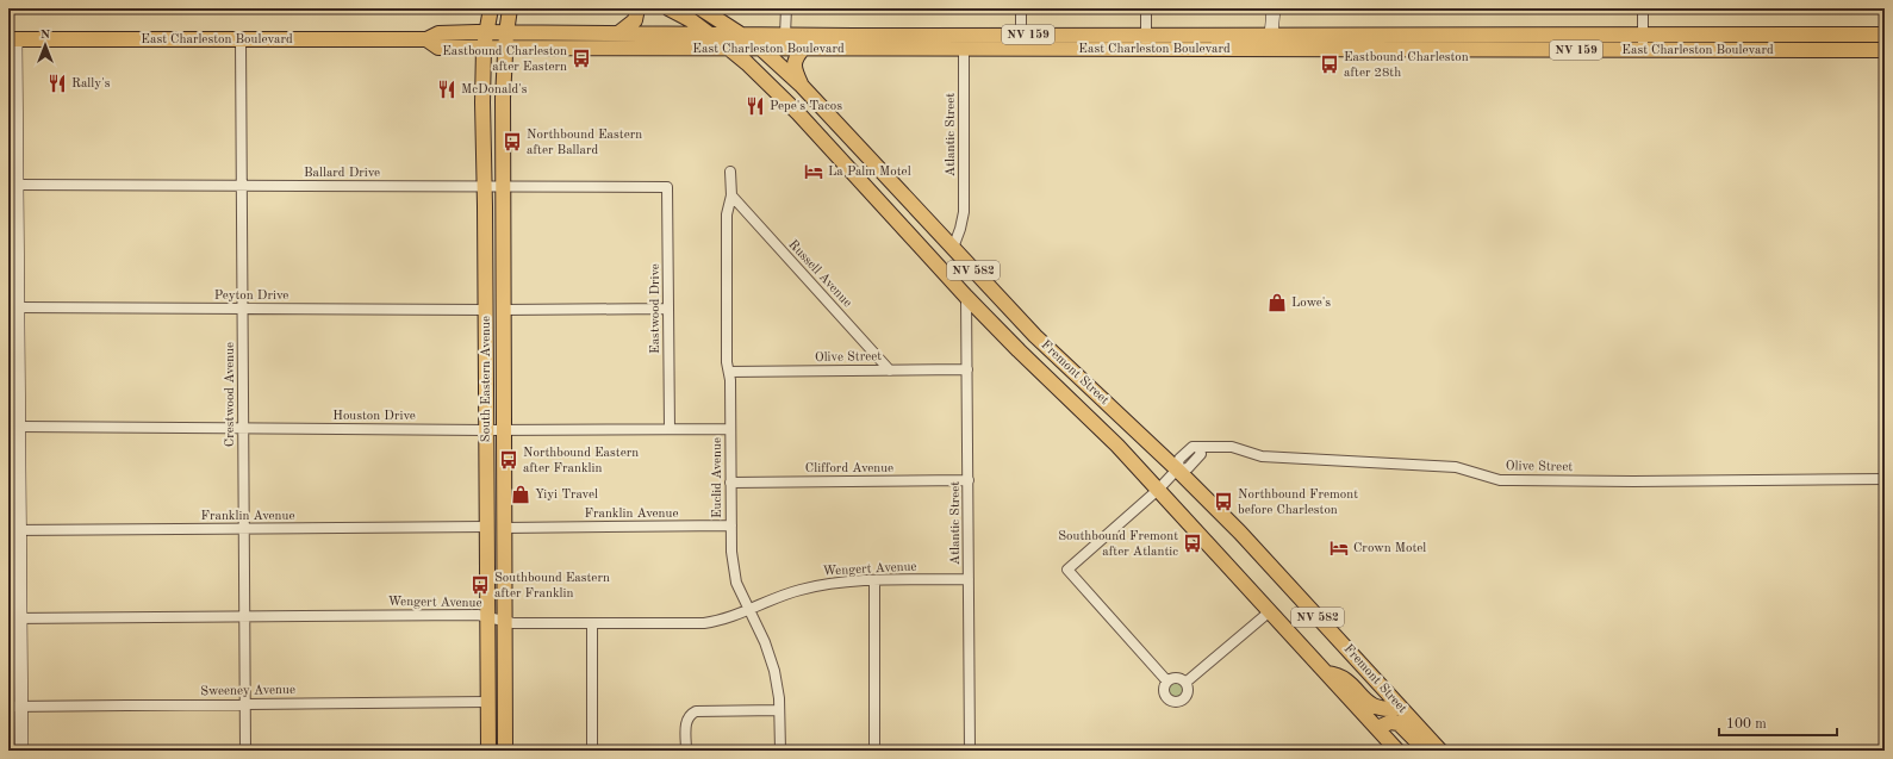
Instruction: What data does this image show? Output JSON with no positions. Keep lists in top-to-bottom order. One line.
{"streets":{"main road":["NV 159","East Charleston Boulevard","NV 582","Fremont Street","South Eastern Avenue"],"street":["Atlantic Street","Ballard Drive","Russell Avenue","Peyton Drive","Eastwood Drive","Olive Street","Crestwood Avenue","Houston Drive","Clifford Avenue","Euclid Avenue","Franklin Avenue","Wengert Avenue","Sweeney Avenue"]},"crossings":[["East Charleston Boulevard","Atlantic Street"],["East Charleston Boulevard","Fremont Street"],["East Charleston Boulevard","South Eastern Avenue"],["East Charleston Boulevard","Crestwood Avenue"],["Atlantic Street","Olive Street"],["Atlantic Street","Fremont Street"],["Atlantic Street","Clifford Avenue"],["Atlantic Street","Wengert Avenue"],["Ballard Drive","Eastwood Drive"],["Ballard Drive","South Eastern Avenue"],["Ballard Drive","Crestwood Avenue"],["Russell Avenue","Olive Street"],["Russell Avenue","Euclid Avenue"],["Peyton Drive","South Eastern Avenue"],["Peyton Drive","Crestwood Avenue"],["Eastwood Drive","Houston Drive"],["Olive Street","Fremont Street"],["Olive Street","Euclid Avenue"],["South Eastern Avenue","Houston Drive"],["South Eastern Avenue","Franklin Avenue"],["South Eastern Avenue","Wengert Avenue"],["South Eastern Avenue","Sweeney Avenue"],["Crestwood Avenue","Houston Drive"],["Crestwood Avenue","Franklin Avenue"],["Crestwood Avenue","Wengert Avenue"],["Crestwood Avenue","Sweeney Avenue"],["Houston Drive","Euclid Avenue"],["Clifford Avenue","Euclid Avenue"],["Euclid Avenue","Franklin Avenue"],["Euclid Avenue","Wengert Avenue"]],"places":{"bus stop":["Eastbound Charleston after Eastern","Eastbound Charleston after 28th","Northbound Eastern after Ballard","Northbound Eastern after Franklin","Northbound Fremont before Charleston","Southbound Fremont after Atlantic","Southbound Eastern after Franklin"],"restaurant":["Rally's","McDonald's","Pepe's Tacos"],"hotel":["La Palm Motel","Crown Motel"],"shop":["Lowe's","Yiyi Travel"]},"scale_bar":"100 m","north":"top"}
